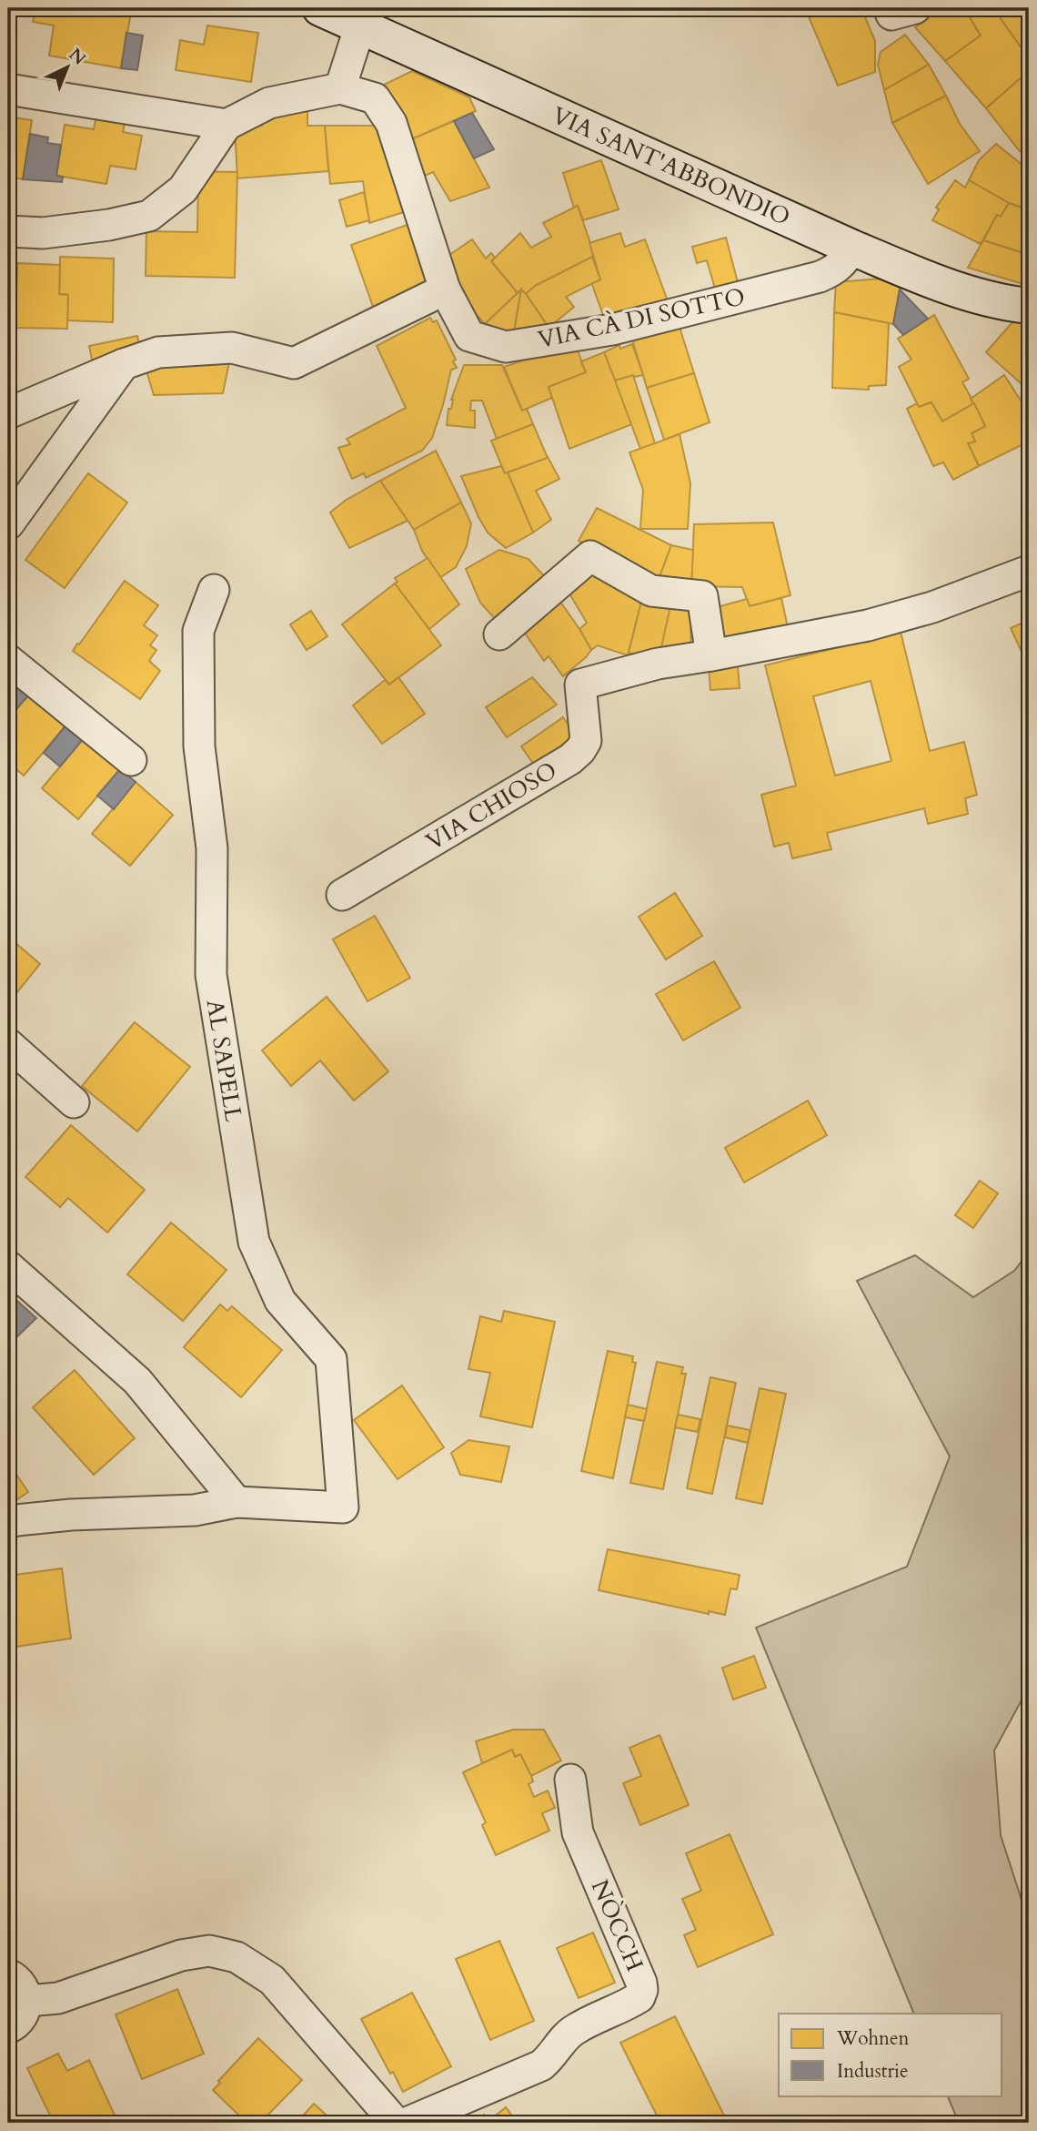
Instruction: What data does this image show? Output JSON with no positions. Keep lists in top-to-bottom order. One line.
{"streets":{"street":["VIA SANT'ABBONDIO","VIA CÀ DI SOTTO","VIA CHIOSO","AL SAPELL","NÒCCH"]},"crossings":[["VIA SANT'ABBONDIO","VIA CÀ DI SOTTO"]],"legend":["Wohnen","Industrie"],"north":"top right"}
